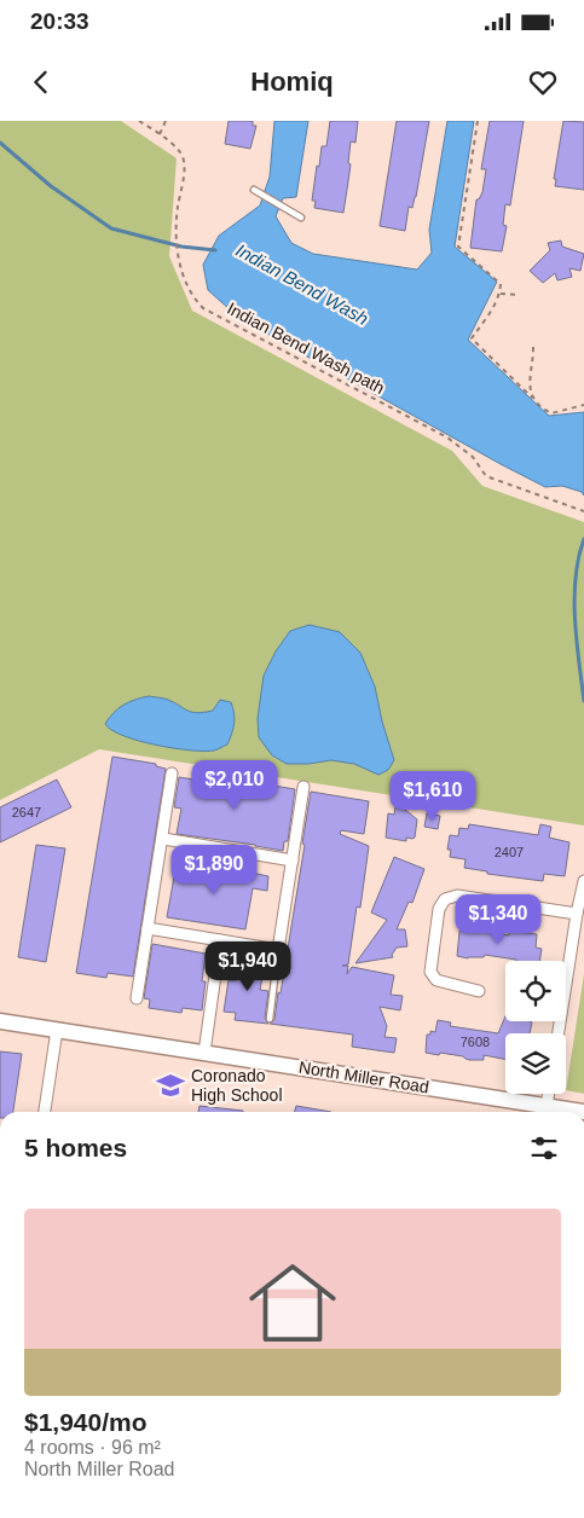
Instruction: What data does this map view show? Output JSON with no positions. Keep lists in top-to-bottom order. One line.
{"streets":{"street":["North Miller Road"],"path":["Indian Bend Wash path"]},"water":["Indian Bend Wash"],"places":{"school or university":["Coronado High School"]},"house_numbers":["2647","2407","7608"],"page":{"status":"20:33","header":"Homiq","price":["$2,010","$1,610","$1,890","$1,340","$1,940"],"heading":"5 homes","list":[{"name":"$1,940/mo","note":"4 rooms · 96 m² · North Miller Road"}]}}
